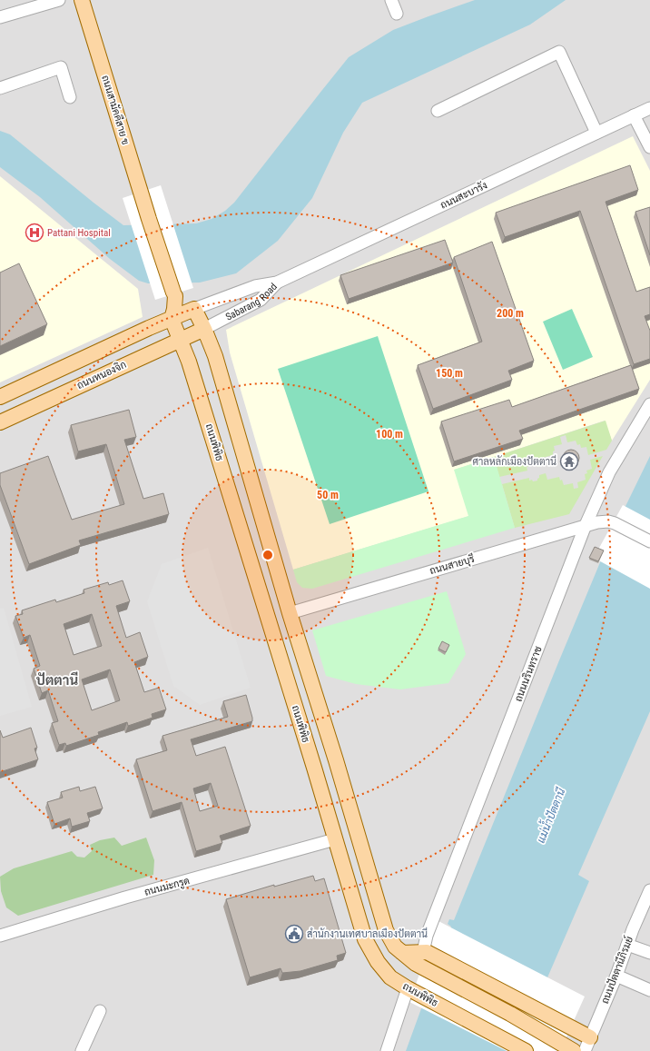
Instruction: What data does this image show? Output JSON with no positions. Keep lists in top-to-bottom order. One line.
{"streets":{"main road":["ถนนสามัคคีสาย ข","ถนนหนองจิก","ถนนพิพิธ"],"street":["ถนนสะบารัง","Sabarang Road","ถนนสายบุรี","ถนนนรินทราช","ถนนมะกรูด","ถนนปัตตานีภิรมย์"]},"crossings":[["ถนนสะบารัง","Sabarang Road"],["Sabarang Road","ถนนหนองจิก"],["ถนนหนองจิก","ถนนพิพิธ"],["ถนนพิพิธ","ถนนมะกรูด"],["ถนนสายบุรี","ถนนนรินทราช"]],"districts":["ปัตตานี"],"water":["แม่น้ำปัตตานี"],"places":{"hospital":["Pattani Hospital"],"temple":["ศาลหลักเมืองปัตตานี"],"public building":["สำนักงานเทศบาลเมืองปัตตานี"]},"rings":["200 m","150 m","100 m","50 m"]}
